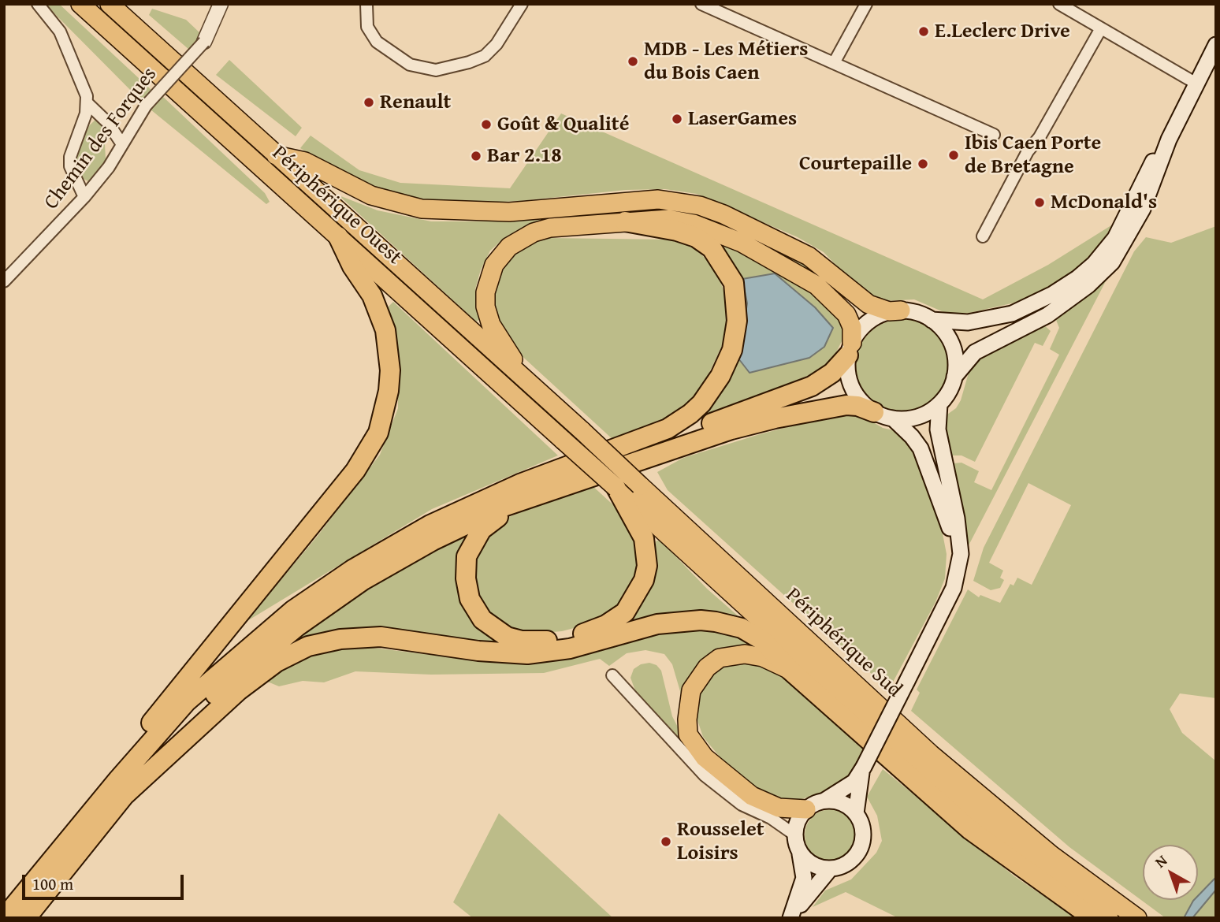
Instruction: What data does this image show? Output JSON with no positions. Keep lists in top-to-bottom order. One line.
{"streets":{"highway":["Périphérique Ouest","Périphérique Sud"],"street":["Chemin des Forques"]},"crossings":[["Périphérique Ouest","Périphérique Sud"]],"places":["E.Leclerc Drive","MDB - Les Métiers du Bois Caen","Renault","LaserGames","Goût & Qualité","Ibis Caen Porte de Bretagne","Bar 2.18","Courtepaille","McDonald's","Rousselet Loisirs"],"scale_bar":"100 m","north":"top left"}
